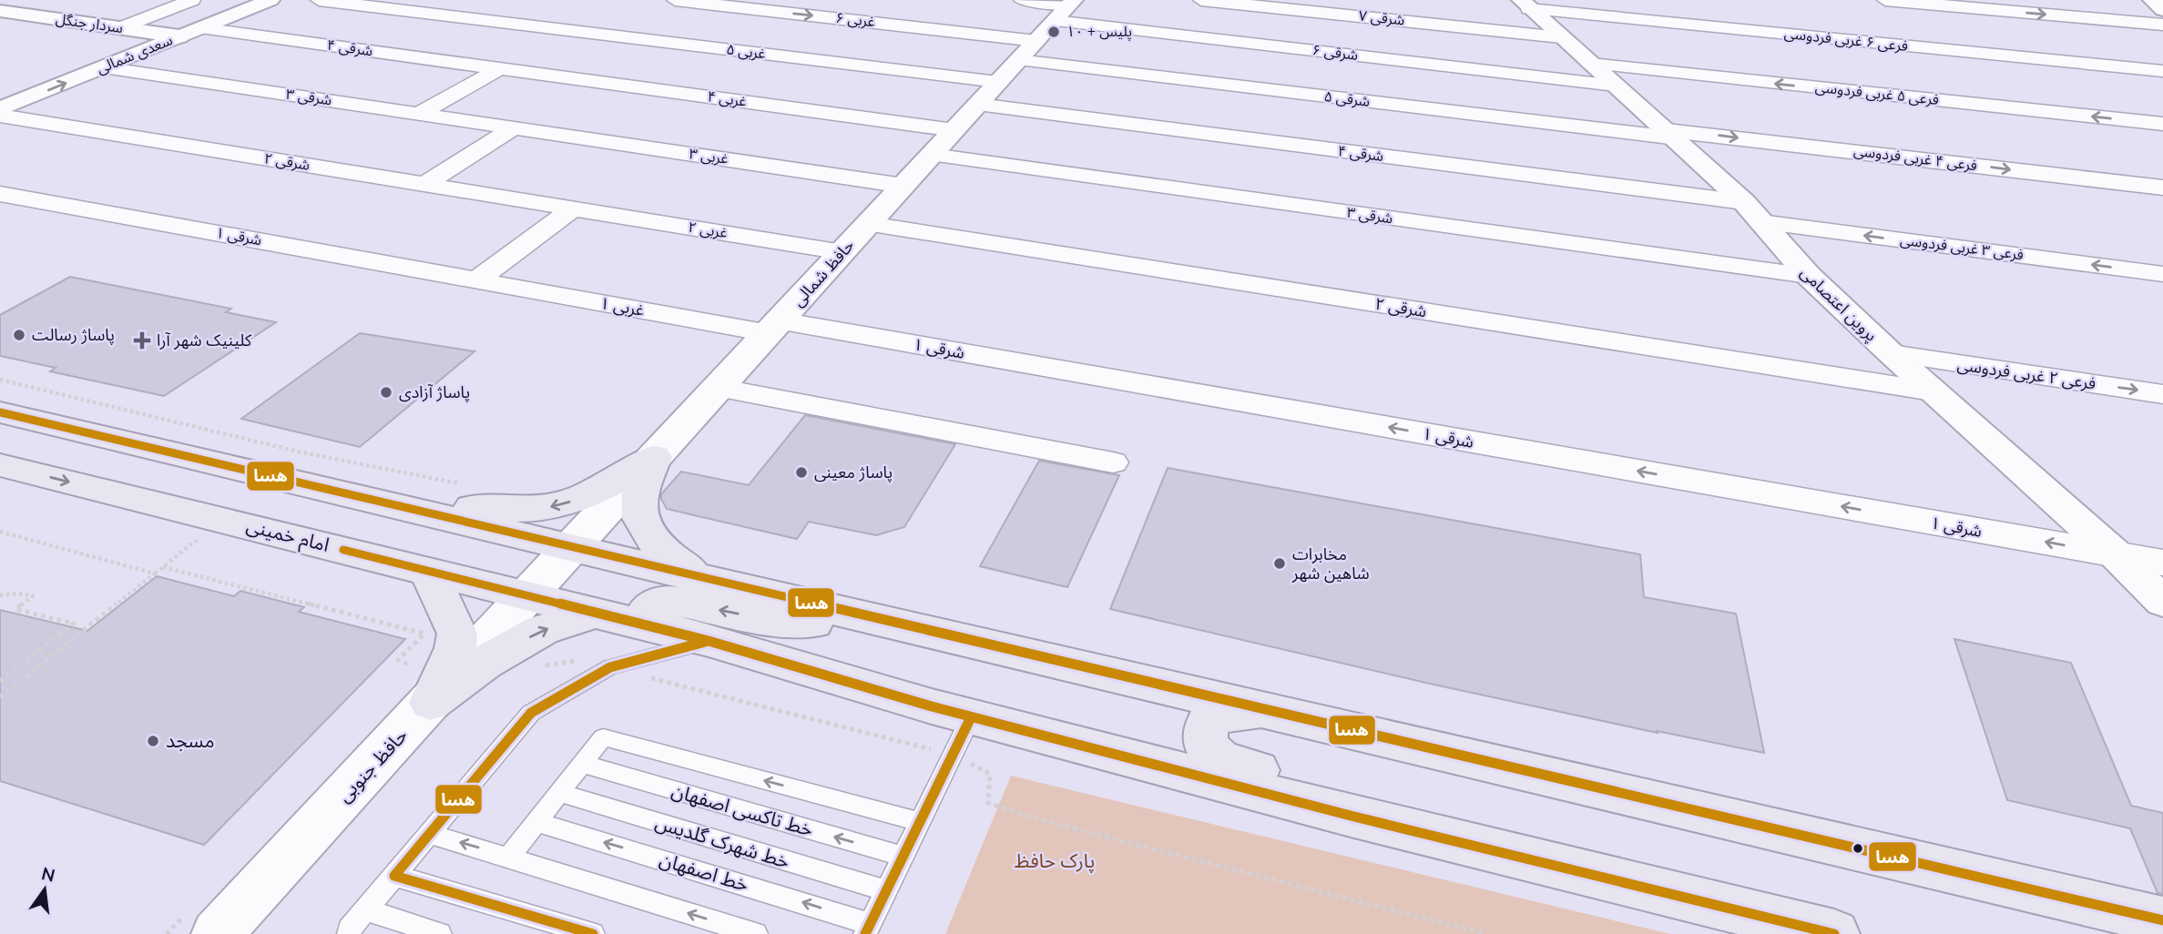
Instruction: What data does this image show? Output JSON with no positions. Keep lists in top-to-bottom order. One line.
{"streets":{"main road":["سردار جنگل","سعدی شمالی","حافظ شمالی","پروین اعتصامی","امام خمینی","حافظ جنوبی"],"street":["۷ شرقی","۶ غربی","فرعی ۶ غربی فردوسی","۴ شرقی","۵ غربی","۶ شرقی","فرعی ۵ غربی فردوسی","۳ شرقی","۴ غربی","۵ شرقی","۳ غربی","فرعی ۴ غربی فردوسی","۲ شرقی","۲ غربی","۱ شرقی","فرعی ۳ غربی فردوسی","۱ غربی","فرعی ۲ غربی فردوسی"],"lane":["خط تاکسی اصفهان","خط شهرک گلدیس","خط اصفهان"]},"crossings":[["۷ شرقی","پروین اعتصامی"],["۶ غربی","۶ شرقی"],["۶ غربی","۵ شرقی"],["۶ غربی","حافظ شمالی"],["سردار جنگل","سعدی شمالی"],["فرعی ۶ غربی فردوسی","پروین اعتصامی"],["۴ شرقی","سعدی شمالی"],["۴ شرقی","۴ غربی"],["۴ شرقی","فرعی ۳ غربی فردوسی"],["۴ شرقی","حافظ شمالی"],["۴ شرقی","پروین اعتصامی"],["۵ غربی","حافظ شمالی"],["۶ شرقی","۵ شرقی"],["۶ شرقی","حافظ شمالی"],["۶ شرقی","پروین اعتصامی"],["سعدی شمالی","۳ شرقی"],["فرعی ۵ غربی فردوسی","پروین اعتصامی"],["۳ شرقی","۳ غربی"],["۳ شرقی","حافظ شمالی"],["۳ شرقی","پروین اعتصامی"],["۴ غربی","حافظ شمالی"],["۵ شرقی","فرعی ۴ غربی فردوسی"],["۵ شرقی","حافظ شمالی"],["۵ شرقی","پروین اعتصامی"],["۳ غربی","حافظ شمالی"],["فرعی ۴ غربی فردوسی","پروین اعتصامی"],["۲ شرقی","۲ غربی"],["۲ شرقی","حافظ شمالی"],["۲ شرقی","پروین اعتصامی"],["۲ غربی","حافظ شمالی"],["۱ شرقی","حافظ شمالی"],["۱ شرقی","پروین اعتصامی"],["۱ شرقی","۱ غربی"],["فرعی ۳ غربی فردوسی","پروین اعتصامی"],["حافظ شمالی","۱ غربی"],["حافظ شمالی","امام خمینی"],["حافظ شمالی","حافظ جنوبی"],["پروین اعتصامی","فرعی ۲ غربی فردوسی"],["امام خمینی","حافظ جنوبی"]],"one_way":["۶ غربی","سعدی شمالی","۱ شرقی","فرعی ۲ غربی فردوسی"],"parks":["پارک حافظ"],"places":{"other":["پلیس + ۱۰","پاساژ رسالت","پاساژ آزادی","پاساژ معینی","مخابرات شاهین شهر","مسجد"],"health":["کلینیک شهر آرا"]},"lines":["transit line هسا"],"north":"top"}
